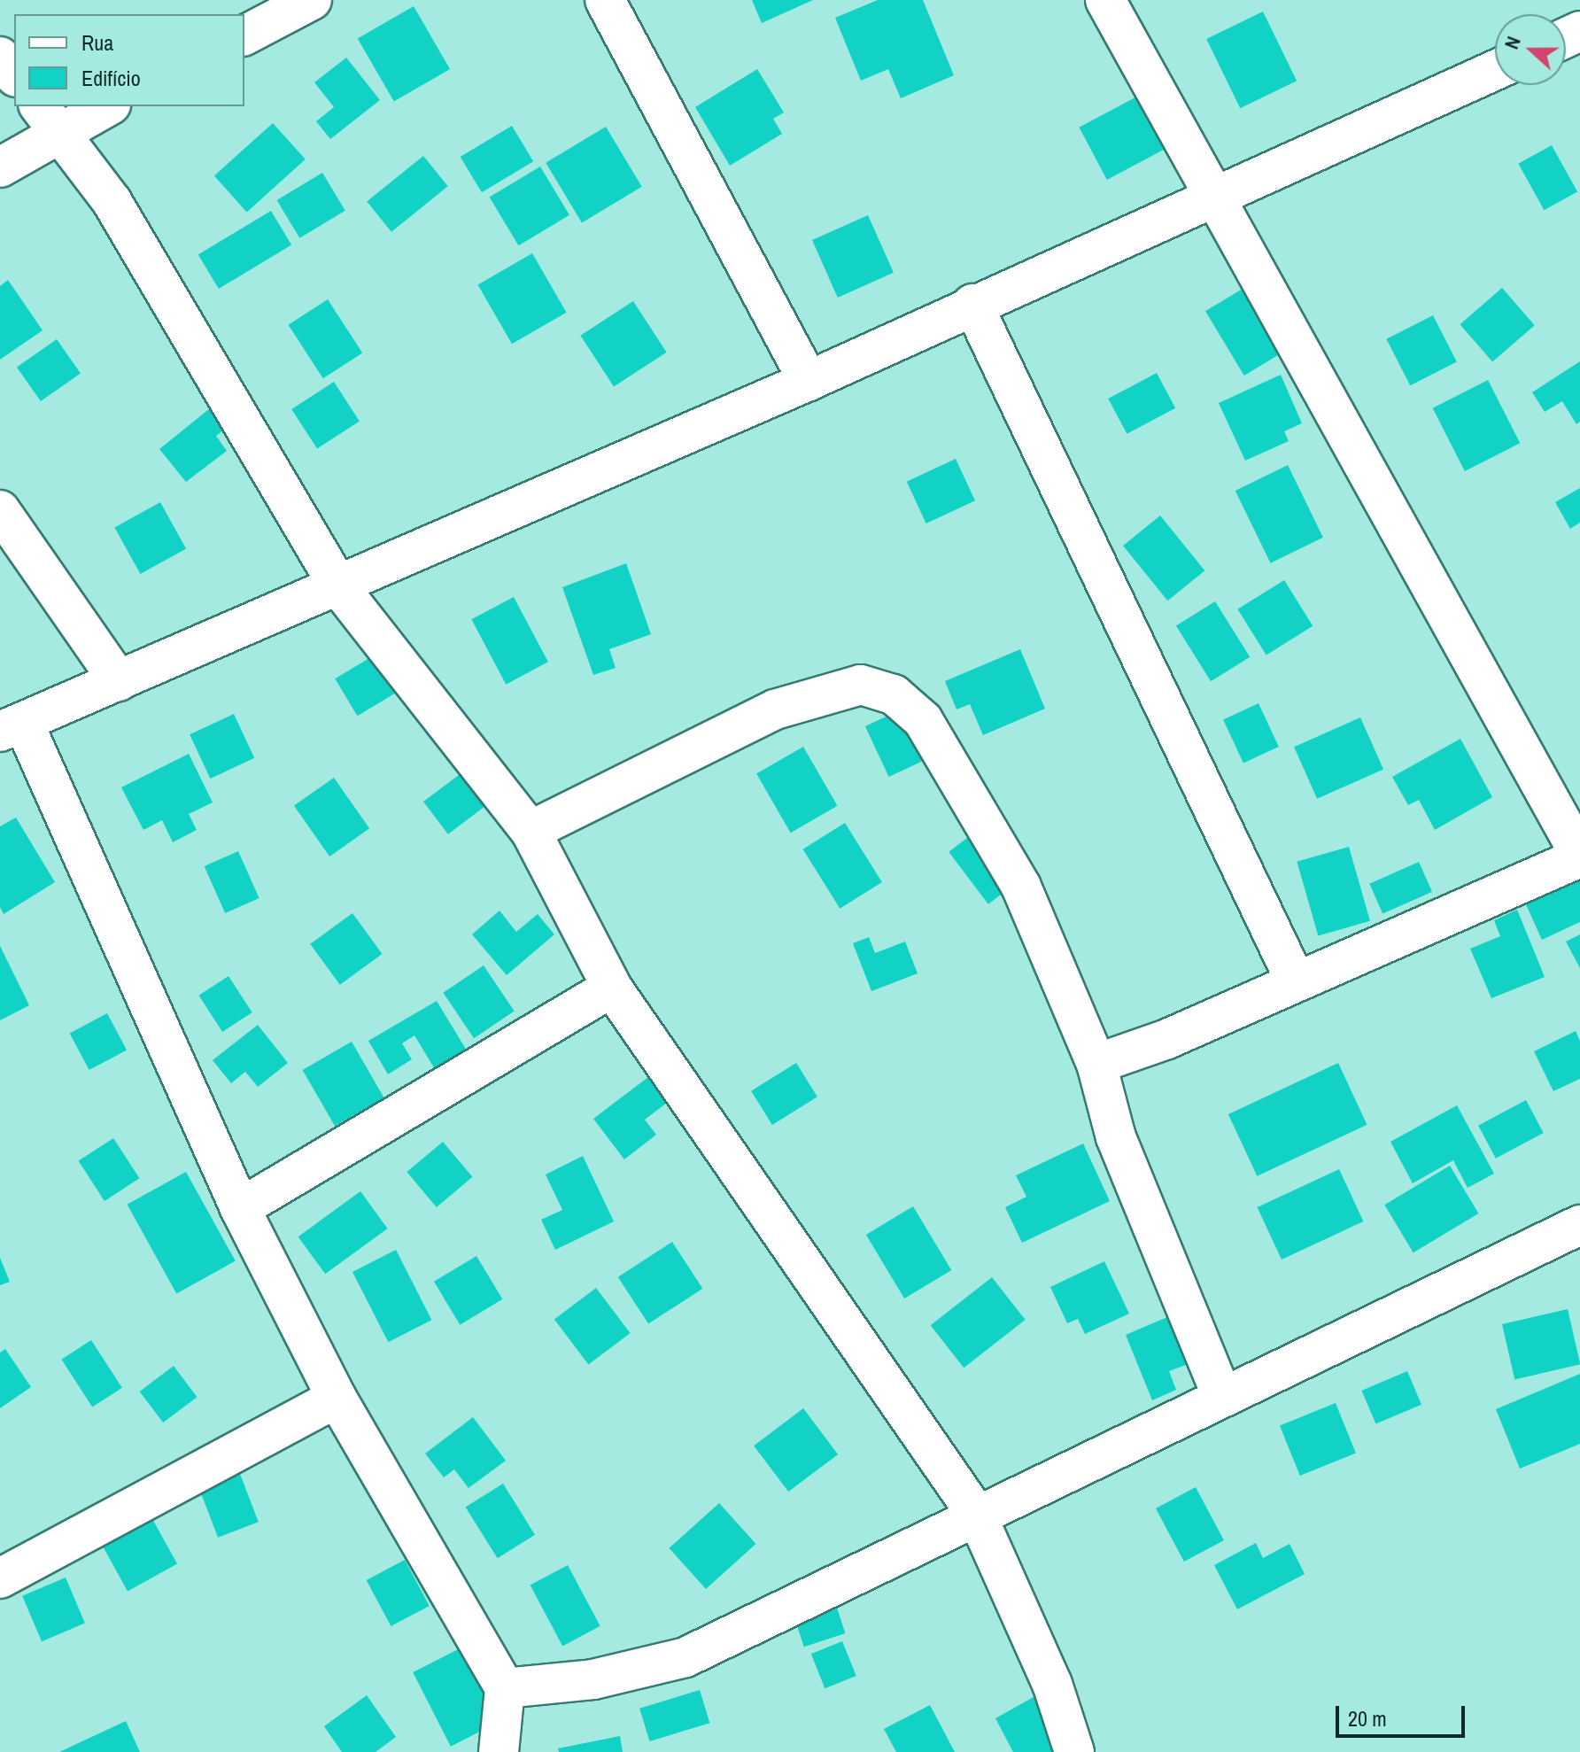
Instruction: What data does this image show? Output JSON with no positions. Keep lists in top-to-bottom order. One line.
{"legend":["Rua","Edifício"],"scale_bar":"20 m","north":"left"}
